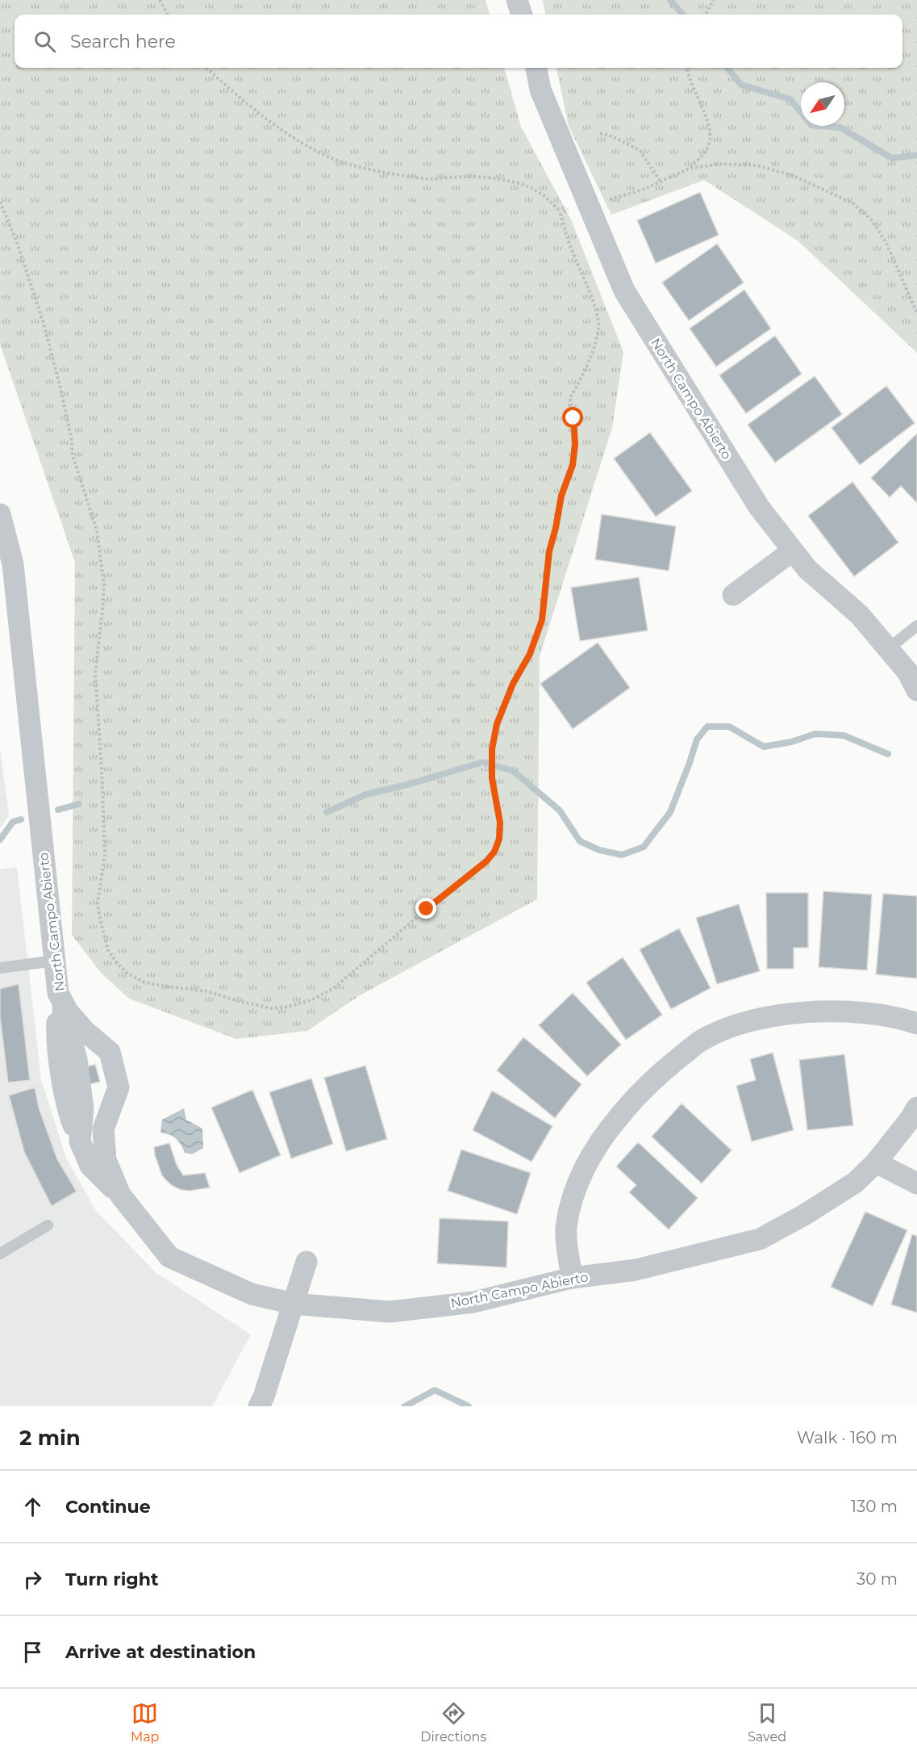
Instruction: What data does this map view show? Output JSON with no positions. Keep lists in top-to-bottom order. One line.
{"streets":{"street":["North Campo Abierto"]},"north":"bottom left","page":{"search":"Search here","heading":["2 min","Walk · 160 m"],"list":[["Continue","130 m"],["Turn right","30 m"],"Arrive at destination"],"nav":["Map","Directions","Saved"]}}
